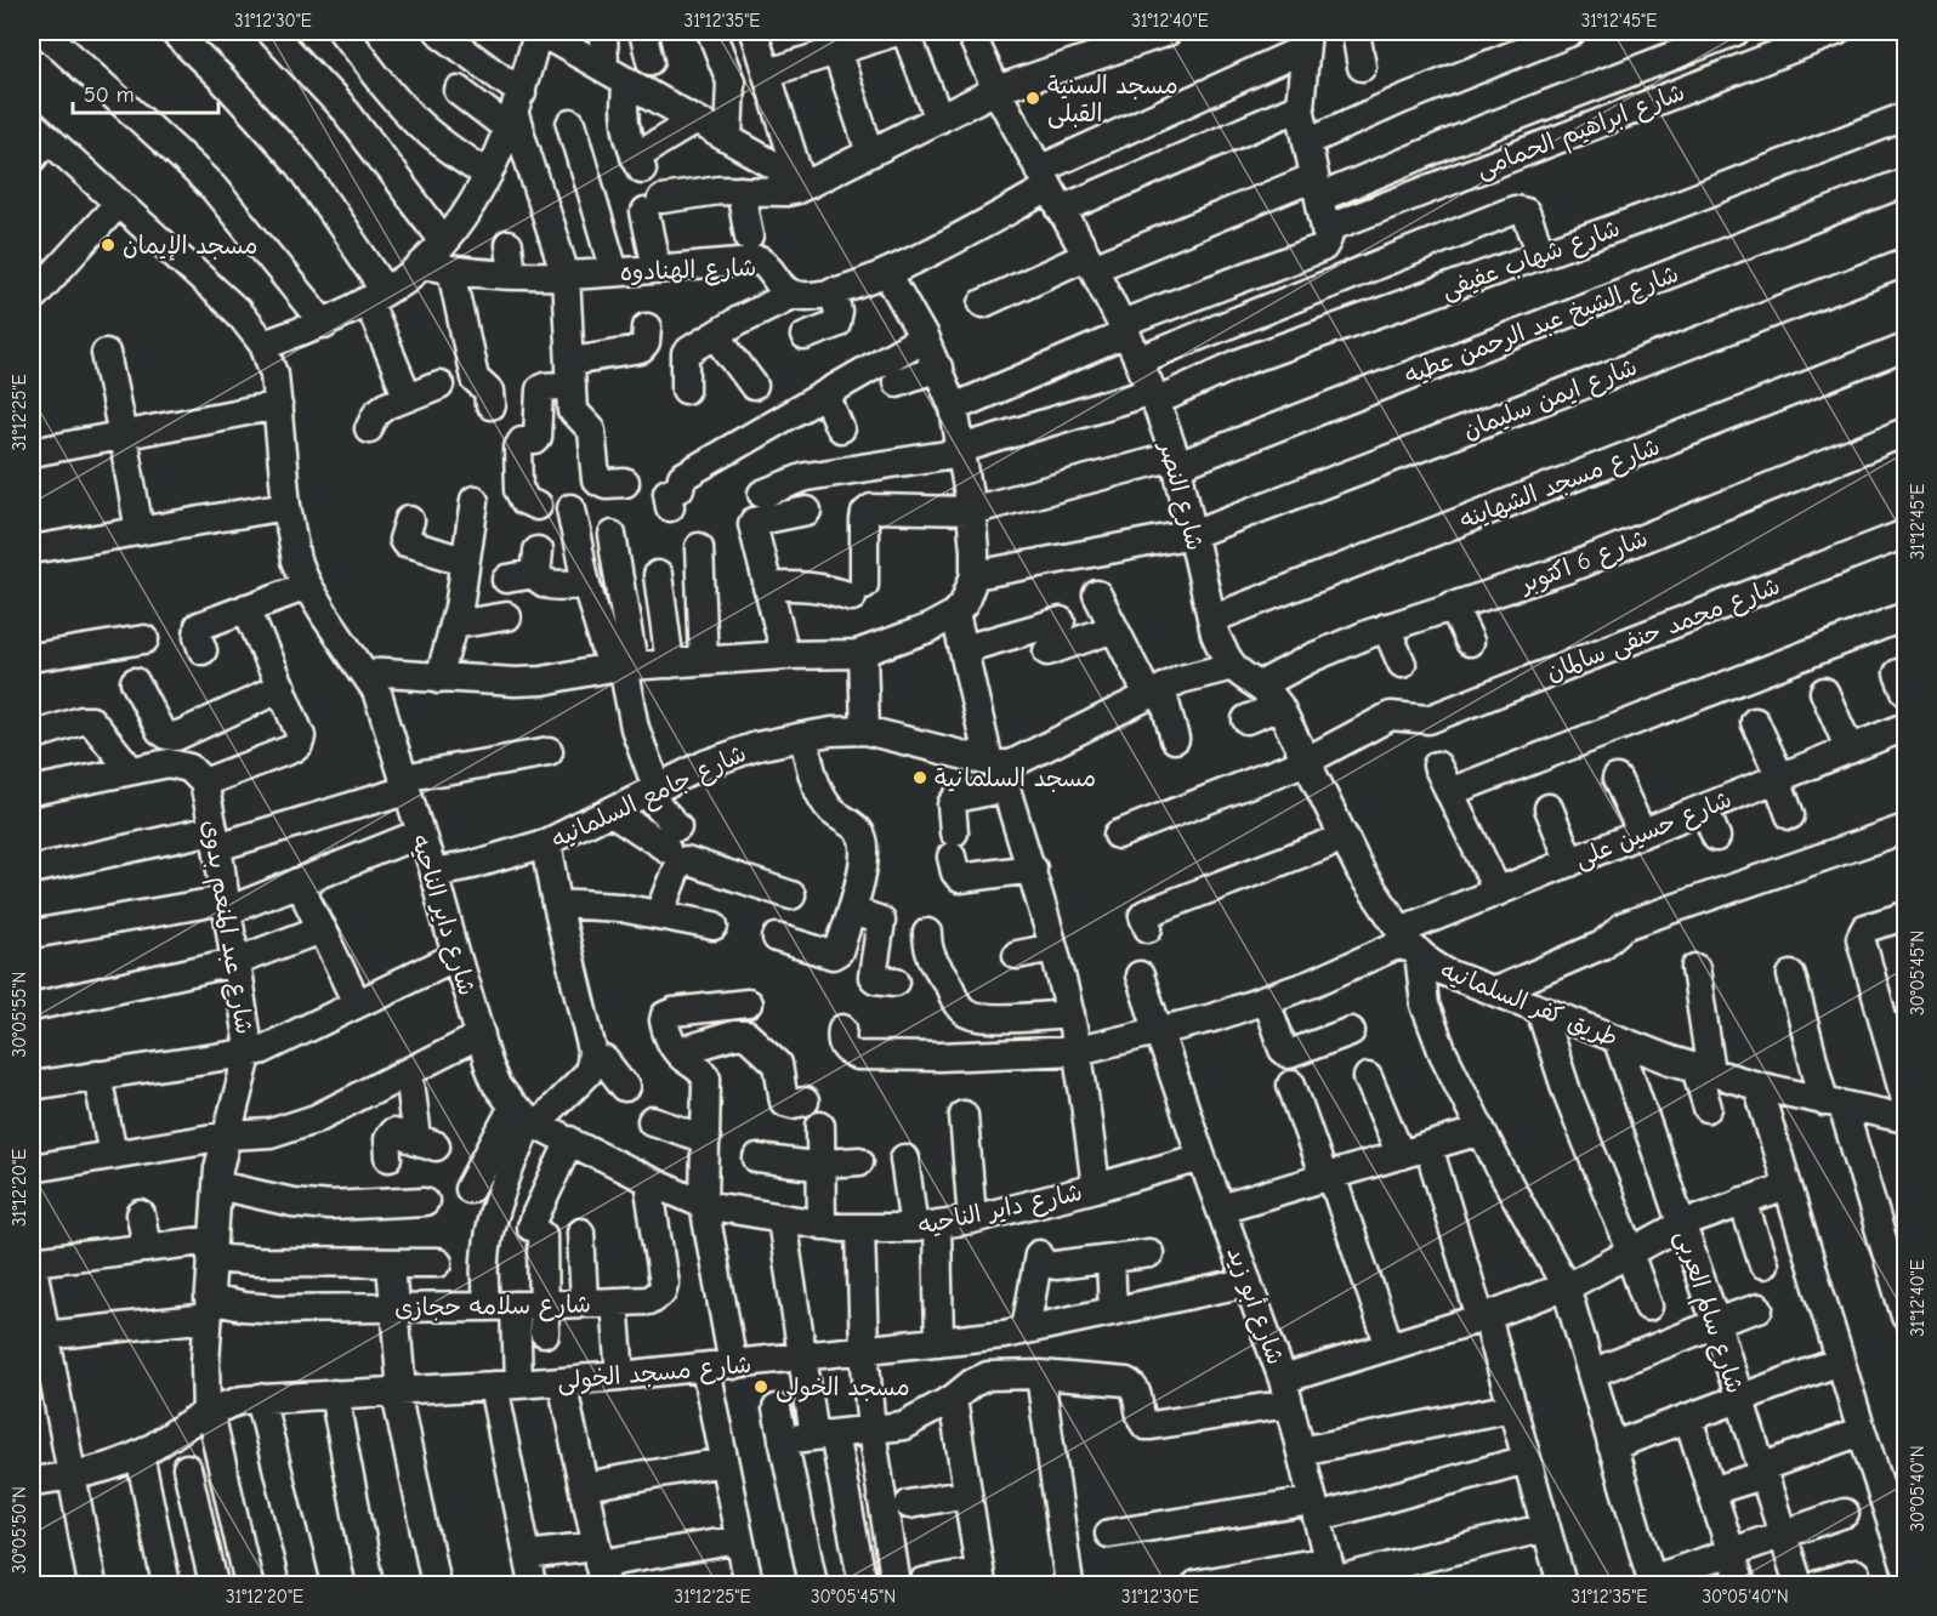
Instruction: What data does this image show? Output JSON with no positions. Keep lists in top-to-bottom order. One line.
{"streets":{"street":["شارع ابراهيم الحمامى","شارع شهاب عفيفى","شارع الهنادوه","شارع الشيخ عبد الرحمن عطيه","شارع ايمن سليمان","شارع مسجد الشهاينه","شارع النصر","شارع 6 اكتوبر","شارع محمد حنفى سالمان","شارع جامع السلمانيه","شارع حسين على","شارع داير الناحيه","شارع عبد المنعم بدوى","طريق كفر السلمانيه","شارع سلامه حجازى","شارع أبو زيد","شارع سالم العربى","شارع مسجد الخولى"]},"crossings":[["شارع ابراهيم الحمامى","شارع النصر"],["شارع شهاب عفيفى","شارع النصر"],["شارع الشيخ عبد الرحمن عطيه","شارع النصر"],["شارع ايمن سليمان","شارع النصر"],["شارع مسجد الشهاينه","شارع النصر"],["شارع النصر","شارع 6 اكتوبر"],["شارع النصر","شارع محمد حنفى سالمان"],["شارع النصر","شارع جامع السلمانيه"],["شارع النصر","شارع حسين على"],["شارع النصر","طريق كفر السلمانيه"],["شارع جامع السلمانيه","شارع داير الناحيه"],["شارع حسين على","طريق كفر السلمانيه"],["شارع داير الناحيه","شارع سلامه حجازى"],["شارع داير الناحيه","شارع أبو زيد"],["شارع عبد المنعم بدوى","شارع سلامه حجازى"],["شارع عبد المنعم بدوى","شارع مسجد الخولى"],["طريق كفر السلمانيه","شارع سالم العربى"],["شارع أبو زيد","شارع مسجد الخولى"]],"places":["مسجد السنية القبلى","مسجد الإيمان","مسجد السلمانية","مسجد الخولى"],"scale_bar":"50 m","coordinates":["31°12'30\"E","31°12'35\"E","31°12'40\"E","31°12'45\"E","31°12'25\"E","30°05'45\"N","30°05'55\"N","31°12'20\"E","30°05'40\"N","30°05'50\"N"]}
